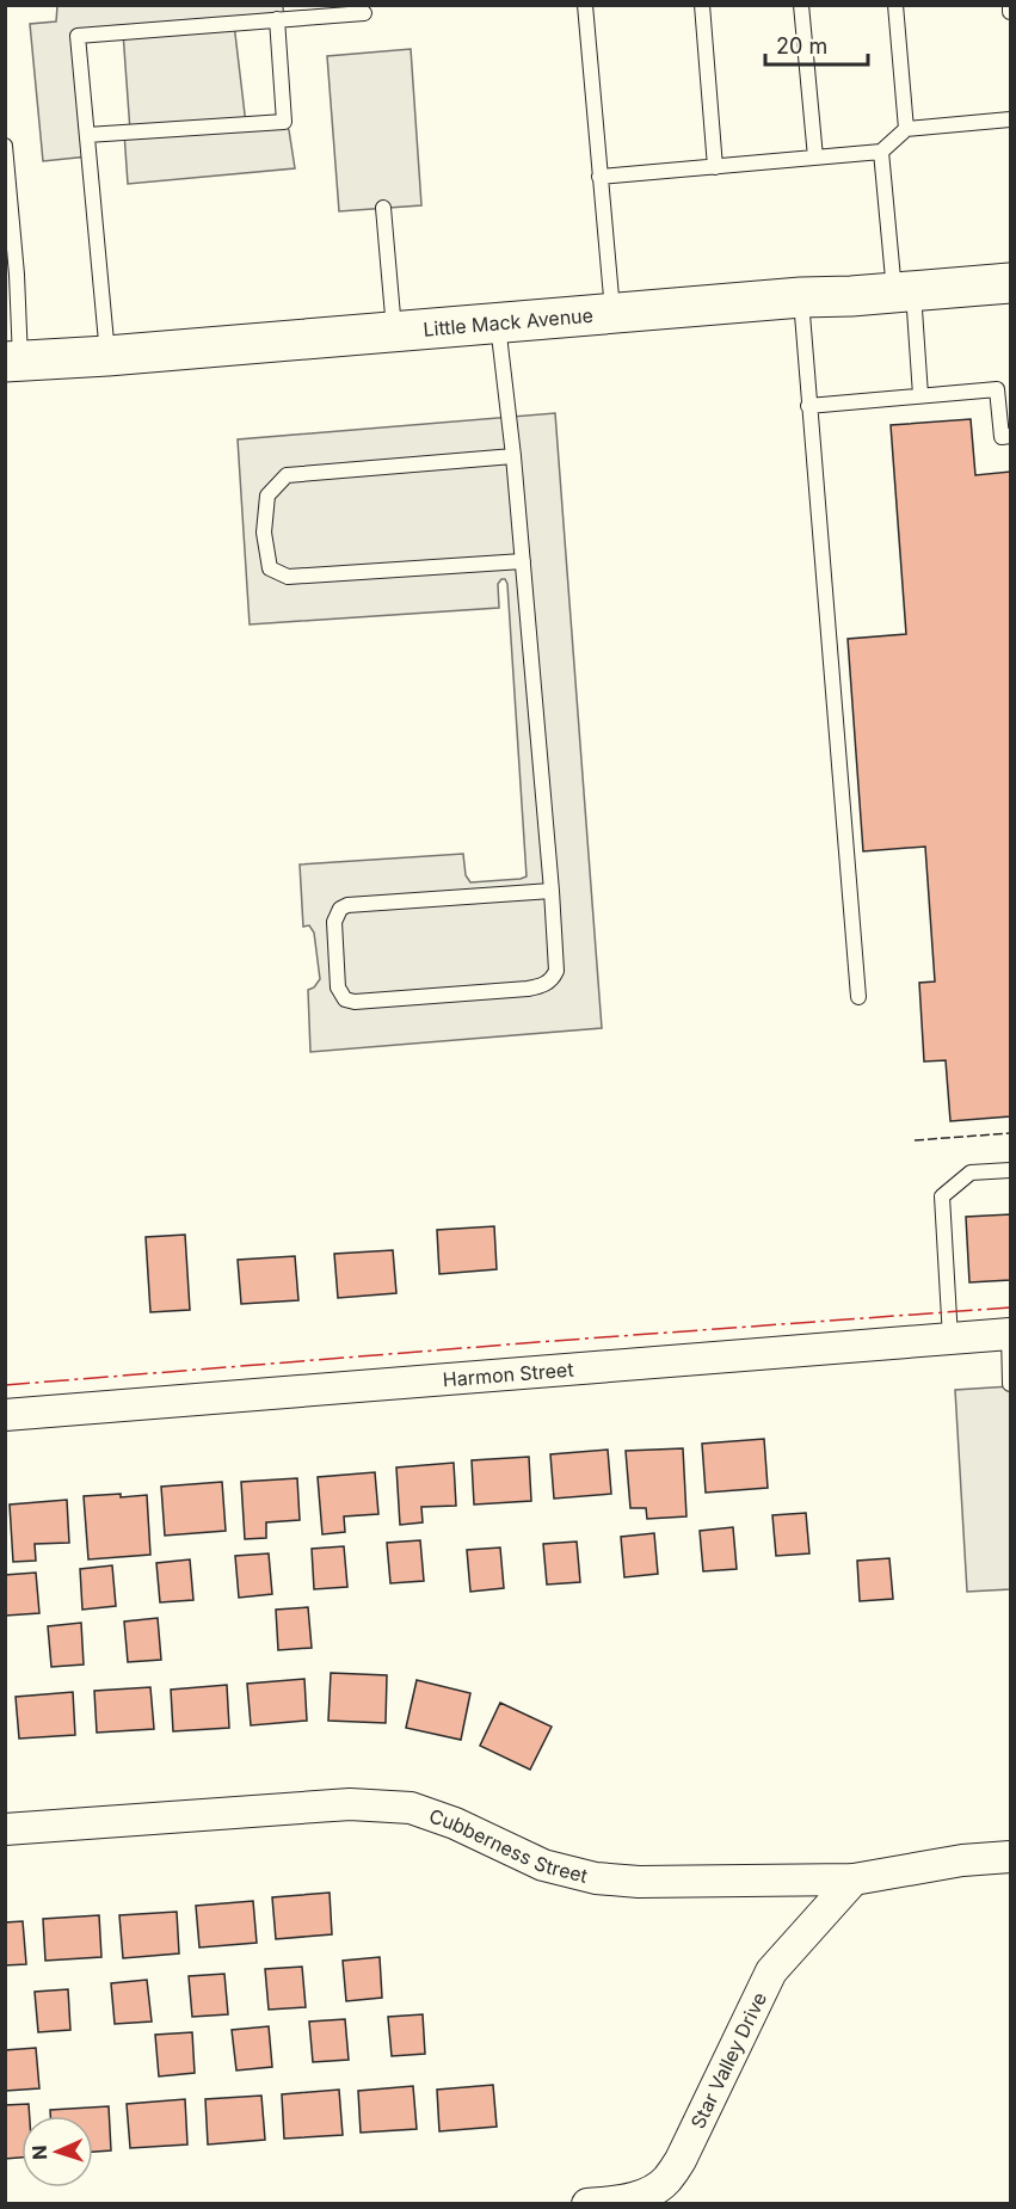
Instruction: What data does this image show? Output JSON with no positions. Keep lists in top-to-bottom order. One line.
{"streets":{"main road":["Little Mack Avenue"],"street":["Harmon Street","Cubberness Street","Star Valley Drive"]},"crossings":[["Cubberness Street","Star Valley Drive"]],"scale_bar":"20 m","north":"left"}
